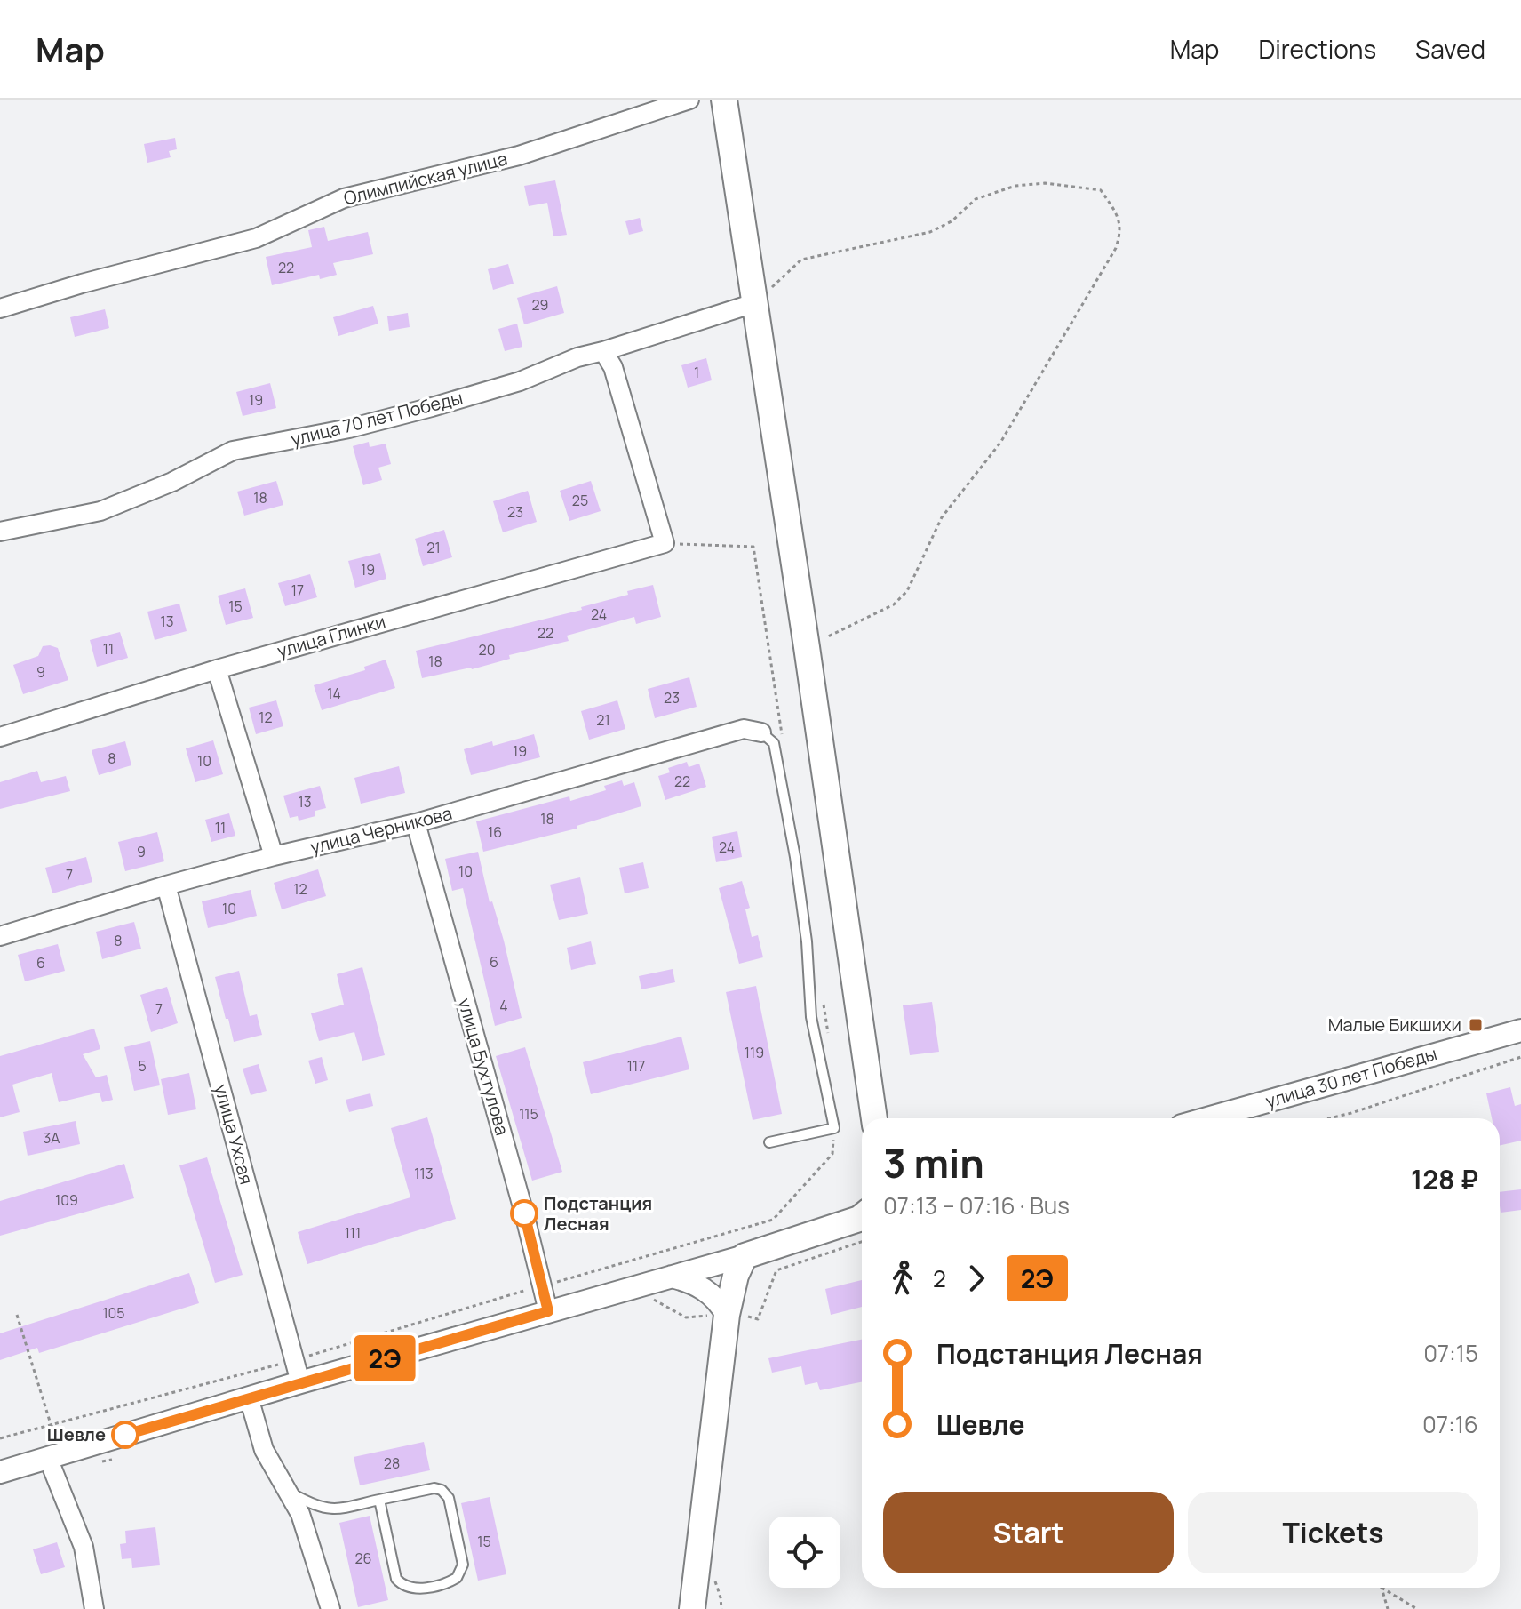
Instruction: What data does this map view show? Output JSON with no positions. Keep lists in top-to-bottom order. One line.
{"streets":{"street":["Олимпийская улица","улица 70 лет Победы","улица Глинки","улица Черникова","улица Бухтулова","улица 30 лет Победы","улица Ухсая"]},"crossings":[["улица 70 лет Победы","улица Глинки"],["улица Черникова","улица Бухтулова"],["улица Черникова","улица Ухсая"]],"places":{"transit":["Малые Бикшихи"],"other":["Подстанция Лесная","Шевле"]},"lines":["bus line 2Э"],"house_numbers":["22","29","1","19","18","25","23","21","19","17","15","24","13","22","11","20","18","9","14","23","12","21","19","8","10","22","13","18","11","16","24","9","10","7","12","10","8","6","6","4","7","119","5","117","115","3А","113","109","111","105","28","15","26"],"page":{"header":"Map","nav":["Map","Directions","Saved"],"on_map":"2Э","heading":["3 min","07:13 – 07:16 · Bus","128 ₽"],"legs":["2","2Э"],"list":[{"name":"Подстанция Лесная","value":"07:15"},{"name":"Шевле","value":"07:16"}],"buttons":["Start","Tickets"]}}
